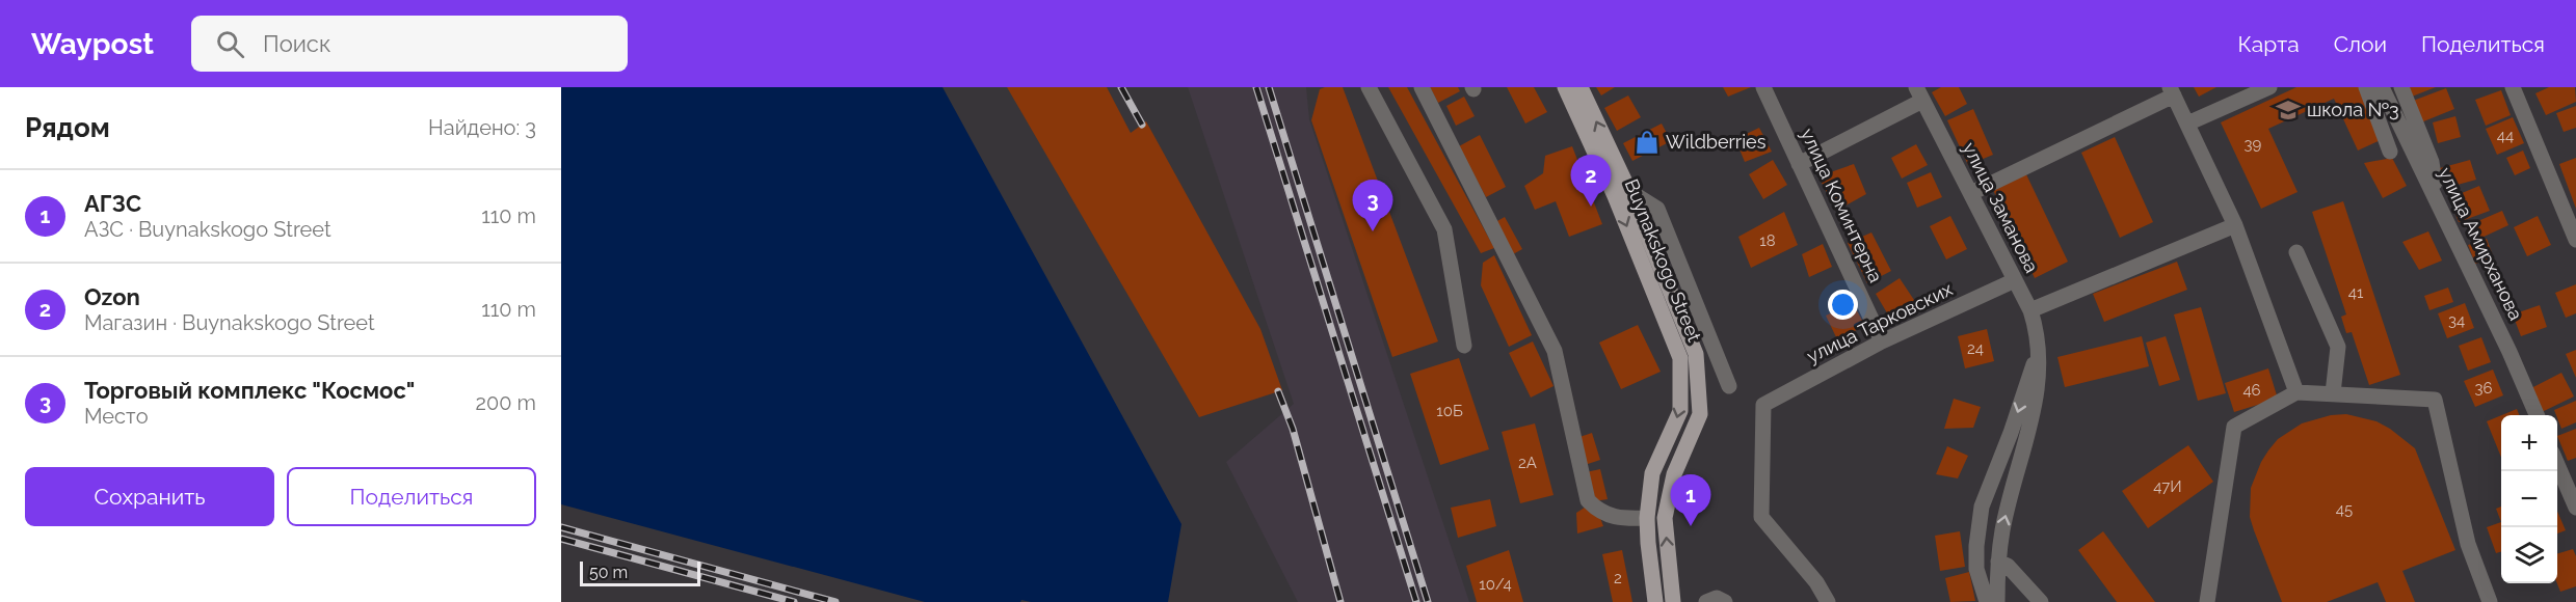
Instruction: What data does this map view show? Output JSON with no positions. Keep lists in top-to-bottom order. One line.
{"streets":{"main road":["Buynakskogo Street"],"street":["улица Коминтерна","улица Заманова","улица Амирханова","улица Тарковских"]},"crossings":[["улица Коминтерна","улица Тарковских"],["улица Заманова","улица Тарковских"]],"places":{"school or university":["школа №3"],"shop":["Wildberries"]},"house_numbers":["44","39","18","41","34","24","36","46","10Б","2А","47И","45","2","10/4"],"scale_bar":"50 m","page":{"header":"Waypost","search":"Поиск","nav":["Карта","Слои","Поделиться"],"heading":["Рядом","Найдено: 3"],"pins":["2","3","1"],"list":[{"mark":"1","name":"АГЗС","note":"АЗС · Buynakskogo Street","value":"110 m"},{"mark":"2","name":"Ozon","note":"Магазин · Buynakskogo Street","value":"110 m"},{"mark":"3","name":"Торговый комплекс \"Космос\"","note":"Место","value":"200 m"}],"map_buttons":["+","−"],"buttons":["Сохранить","Поделиться"],"scale":"50 m"}}
